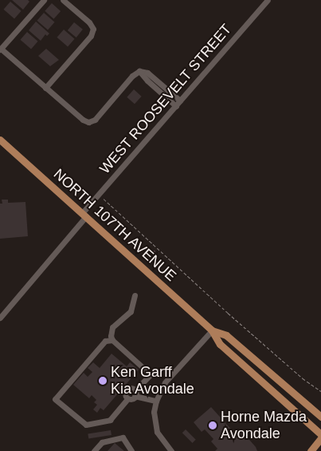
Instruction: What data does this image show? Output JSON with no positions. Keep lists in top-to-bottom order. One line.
{"streets":{"main road":["NORTH 107TH AVENUE"],"street":["WEST ROOSEVELT STREET"]},"crossings":[["WEST ROOSEVELT STREET","NORTH 107TH AVENUE"]],"places":["Ken Garff Kia Avondale","Horne Mazda Avondale"]}
